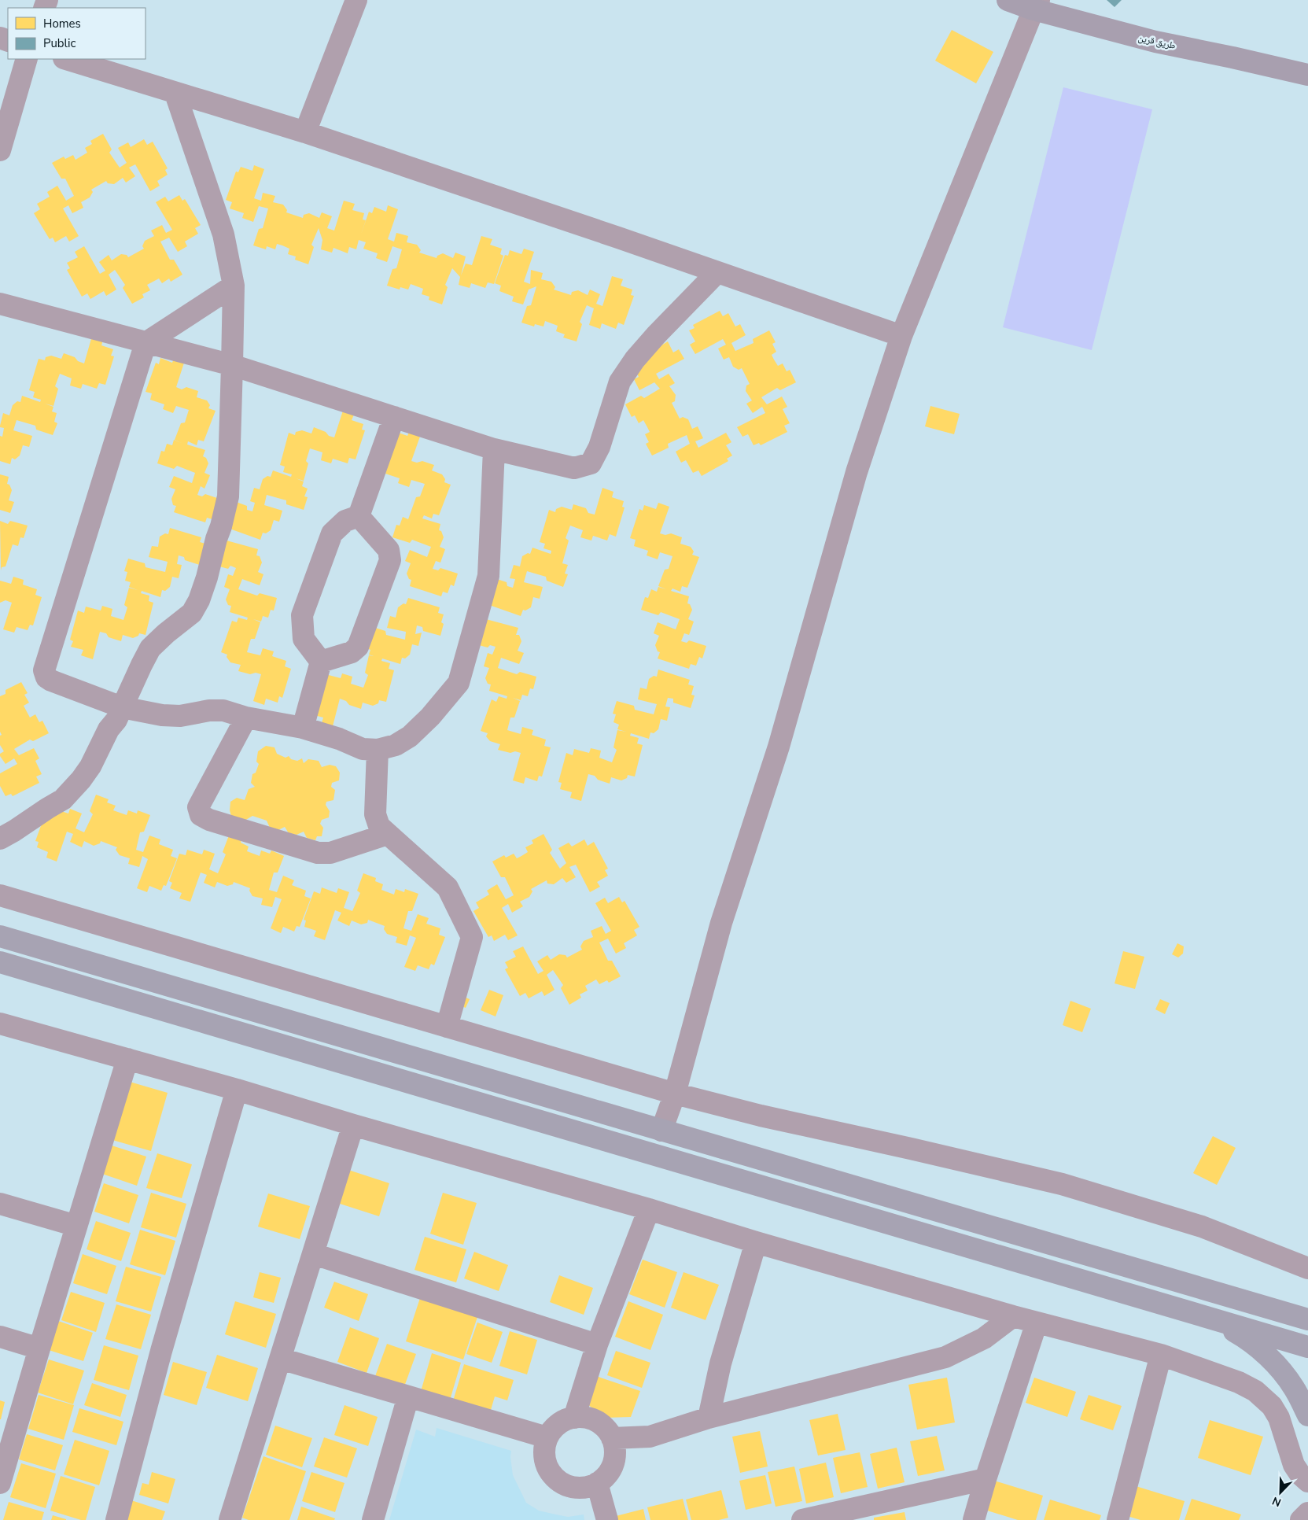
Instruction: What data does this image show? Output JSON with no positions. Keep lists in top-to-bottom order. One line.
{"streets":{"main road":["طريق قرين"]},"legend":["Homes","Public"],"north":"bottom left"}
